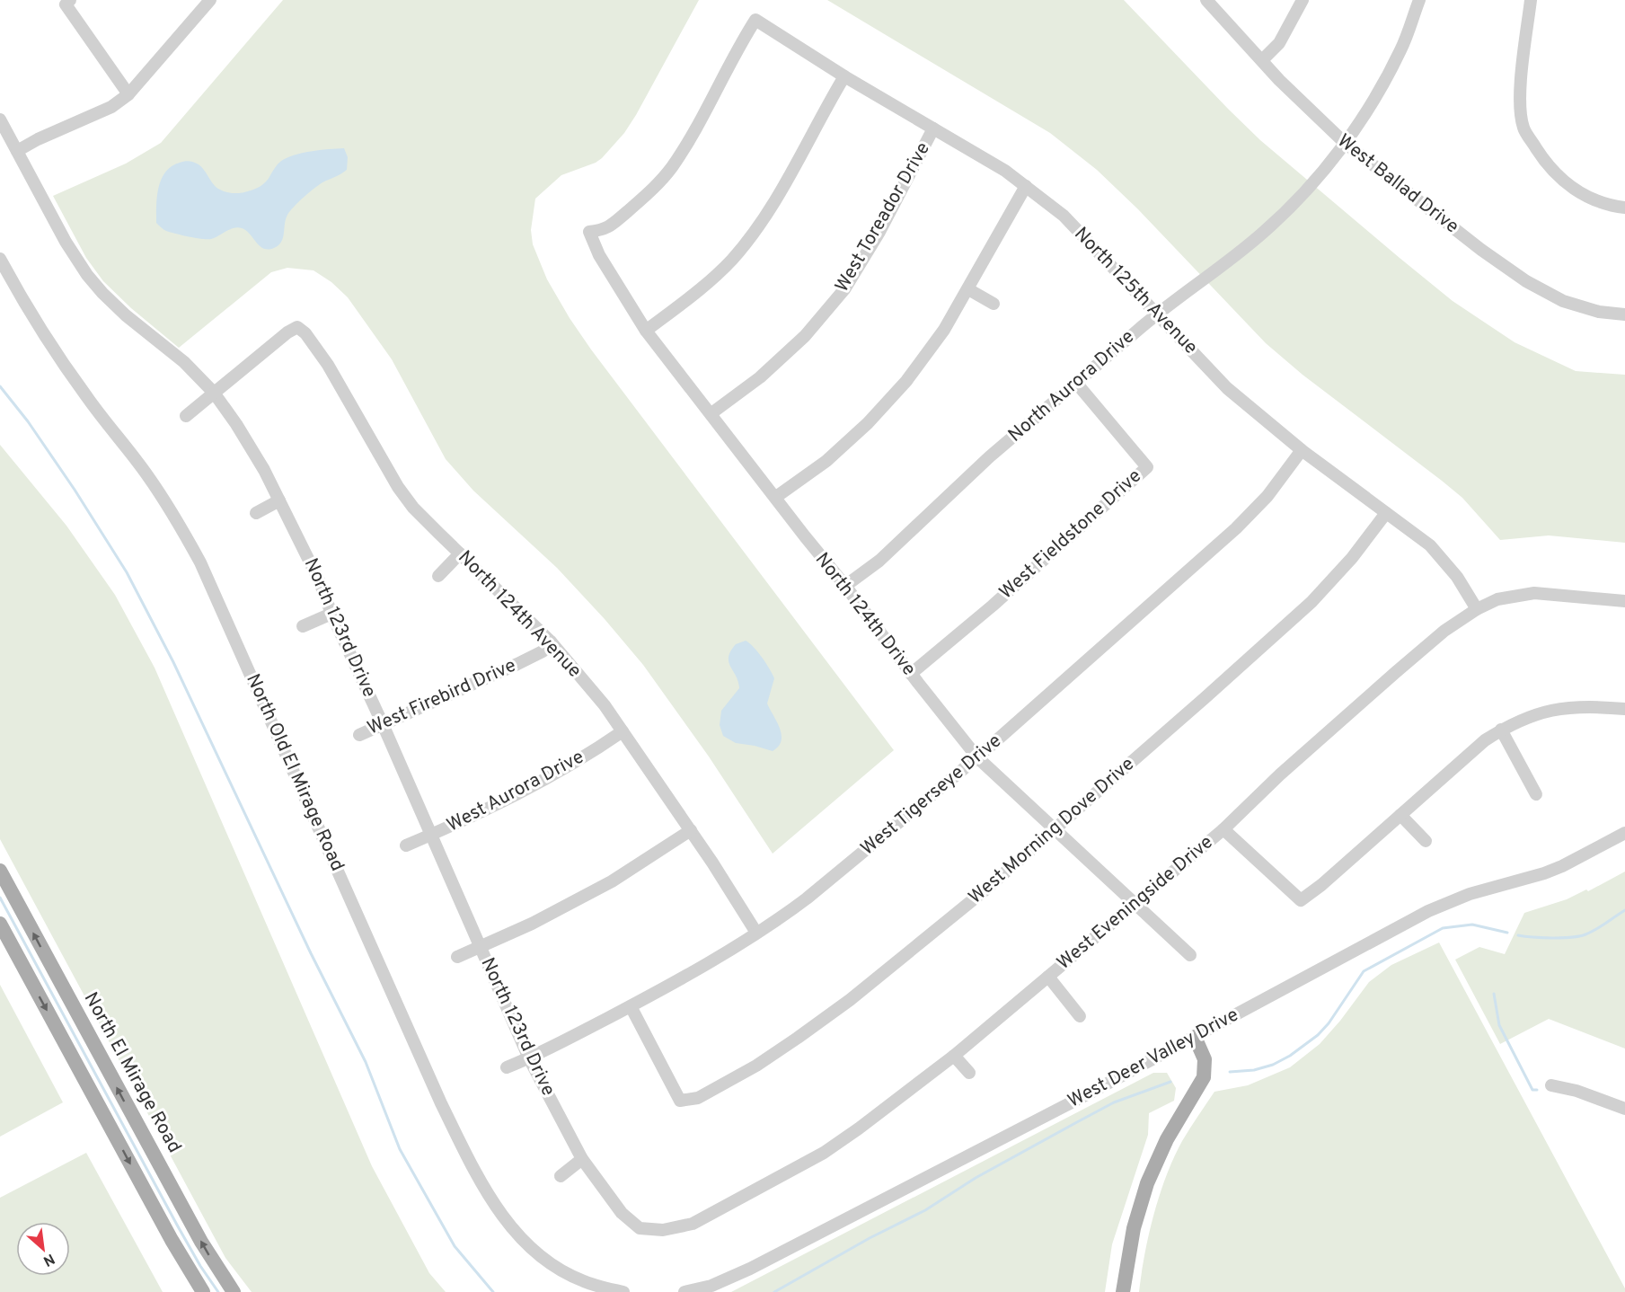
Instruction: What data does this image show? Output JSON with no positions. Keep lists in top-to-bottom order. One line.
{"streets":{"main road":["North El Mirage Road"],"street":["West Ballad Drive","West Toreador Drive","North 125th Avenue","North Aurora Drive","West Fieldstone Drive","North 124th Avenue","North 124th Drive","North 123rd Drive","West Firebird Drive","North Old El Mirage Road","West Aurora Drive","West Tigerseye Drive","West Morning Dove Drive","West Eveningside Drive","West Deer Valley Drive"]},"crossings":[["West Ballad Drive","North Aurora Drive"],["West Toreador Drive","North 125th Avenue"],["West Toreador Drive","North 124th Drive"],["North 125th Avenue","North Aurora Drive"],["North 125th Avenue","North 124th Drive"],["North 125th Avenue","West Tigerseye Drive"],["North 125th Avenue","West Morning Dove Drive"],["North 125th Avenue","West Eveningside Drive"],["North Aurora Drive","West Fieldstone Drive"],["North Aurora Drive","North 124th Drive"],["West Fieldstone Drive","North 124th Drive"],["North 124th Avenue","North 123rd Drive"],["North 124th Avenue","West Firebird Drive"],["North 124th Avenue","West Aurora Drive"],["North 124th Avenue","West Tigerseye Drive"],["North 124th Drive","West Tigerseye Drive"],["North 124th Drive","West Morning Dove Drive"],["North 124th Drive","West Eveningside Drive"],["North 123rd Drive","West Firebird Drive"],["North 123rd Drive","West Aurora Drive"],["North 123rd Drive","West Tigerseye Drive"],["North 123rd Drive","West Eveningside Drive"],["West Tigerseye Drive","West Morning Dove Drive"]],"north":"bottom right"}
